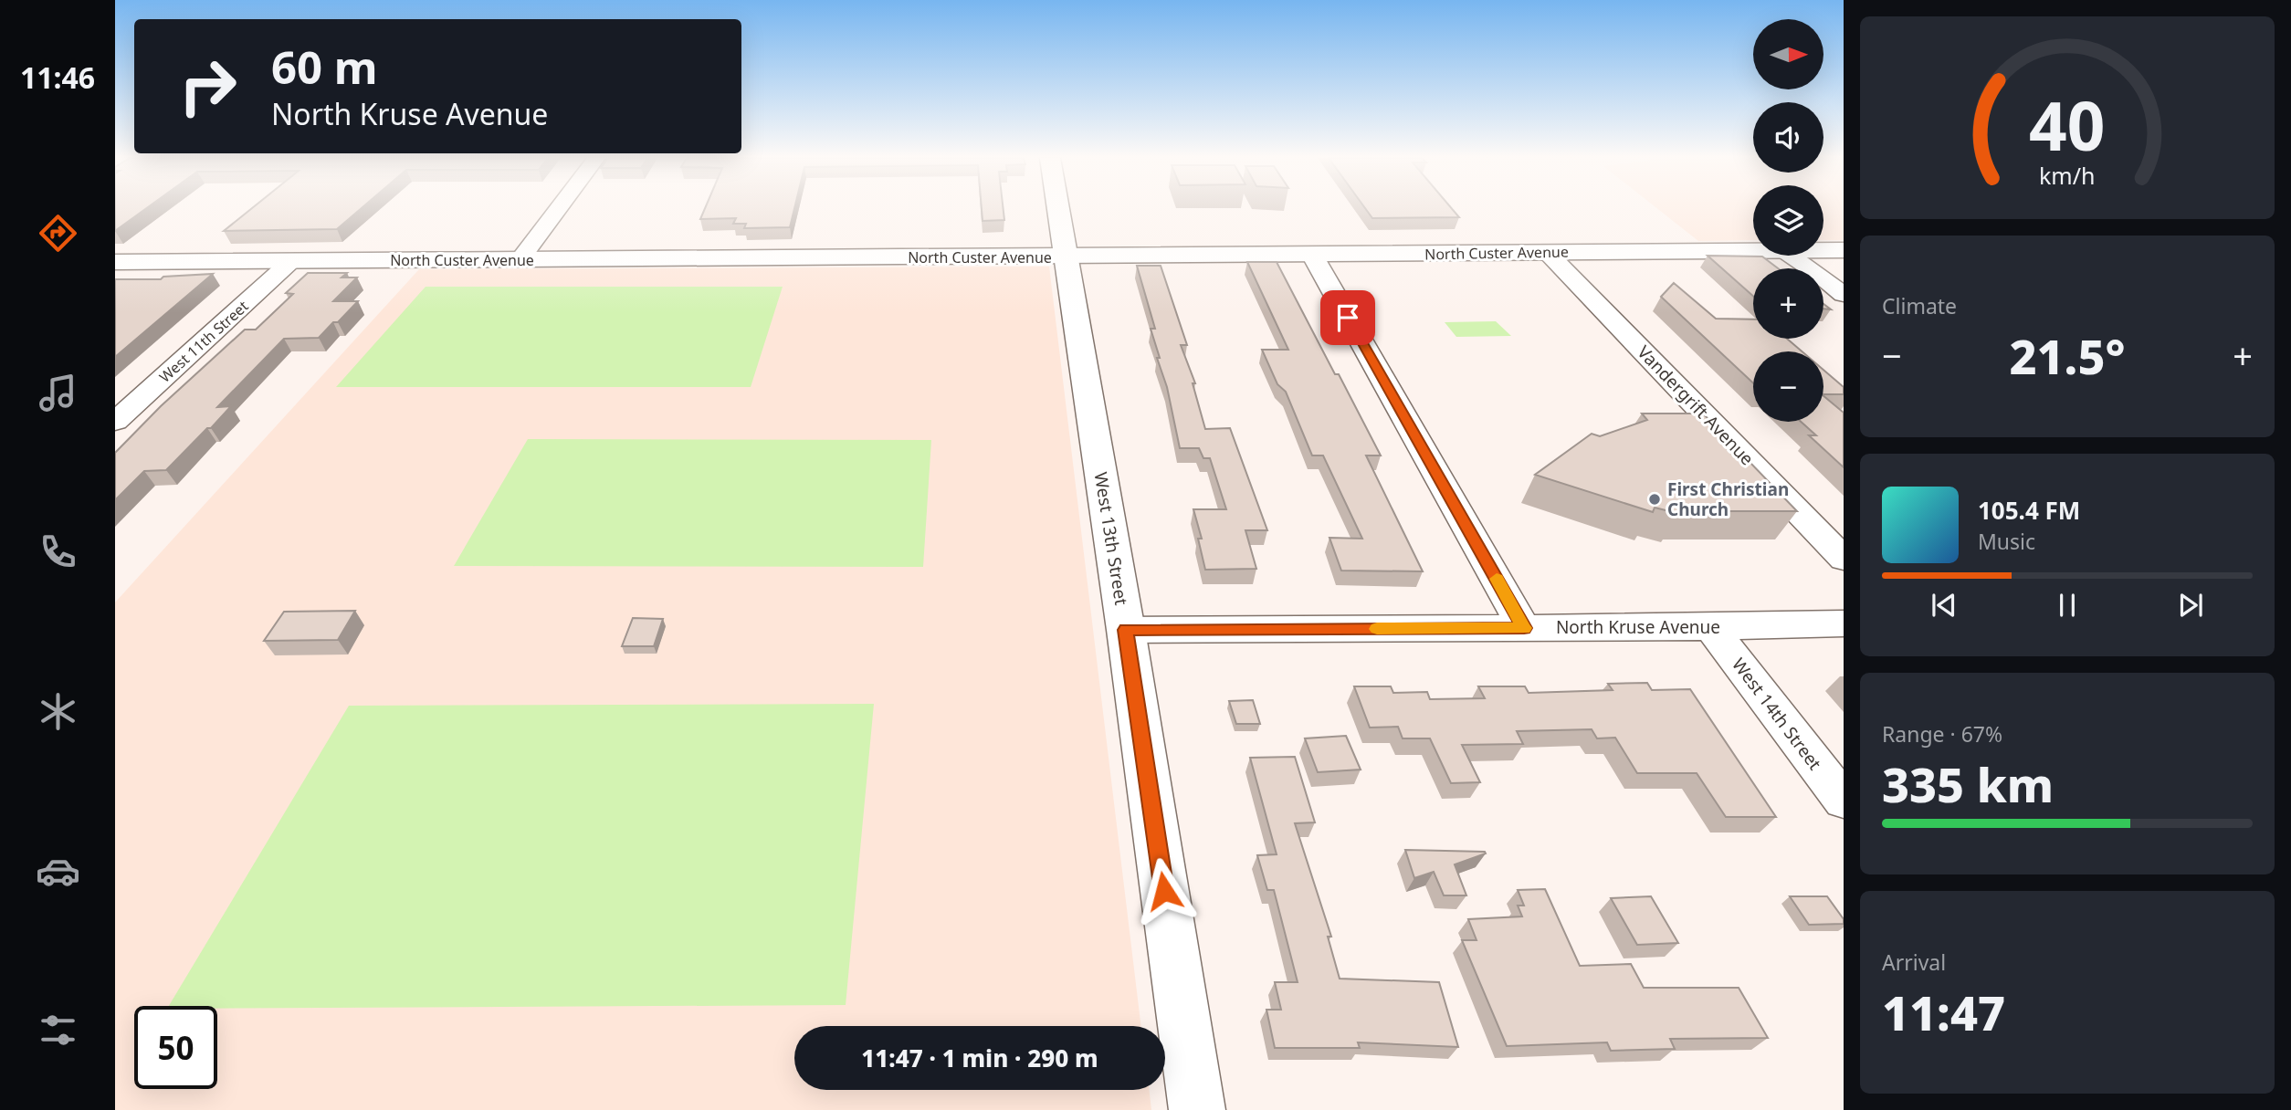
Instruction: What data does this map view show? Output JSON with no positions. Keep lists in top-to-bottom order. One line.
{"streets":{"street":["North Custer Avenue","West 11th Street","Vandergrift Avenue","West 13th Street","North Kruse Avenue","West 14th Street"]},"crossings":[["North Custer Avenue","West 11th Street"],["North Custer Avenue","Vandergrift Avenue"],["North Custer Avenue","West 13th Street"],["West 13th Street","North Kruse Avenue"],["North Kruse Avenue","West 14th Street"]],"places":["First Christian Church"],"north":"right","page":{"tabs":"11:46","map_buttons":["+","−"],"turn":["60 m","North Kruse Avenue"],"tile":["Climate",["Range · 67%","335 km"],["Arrival","11:47"]],"heat":["−","21.5°","+"],"song":["105.4 FM","Music"],"limit":"50","trip":"11:47 · 1 min · 290 m","gauge":["40","km/h"]}}
